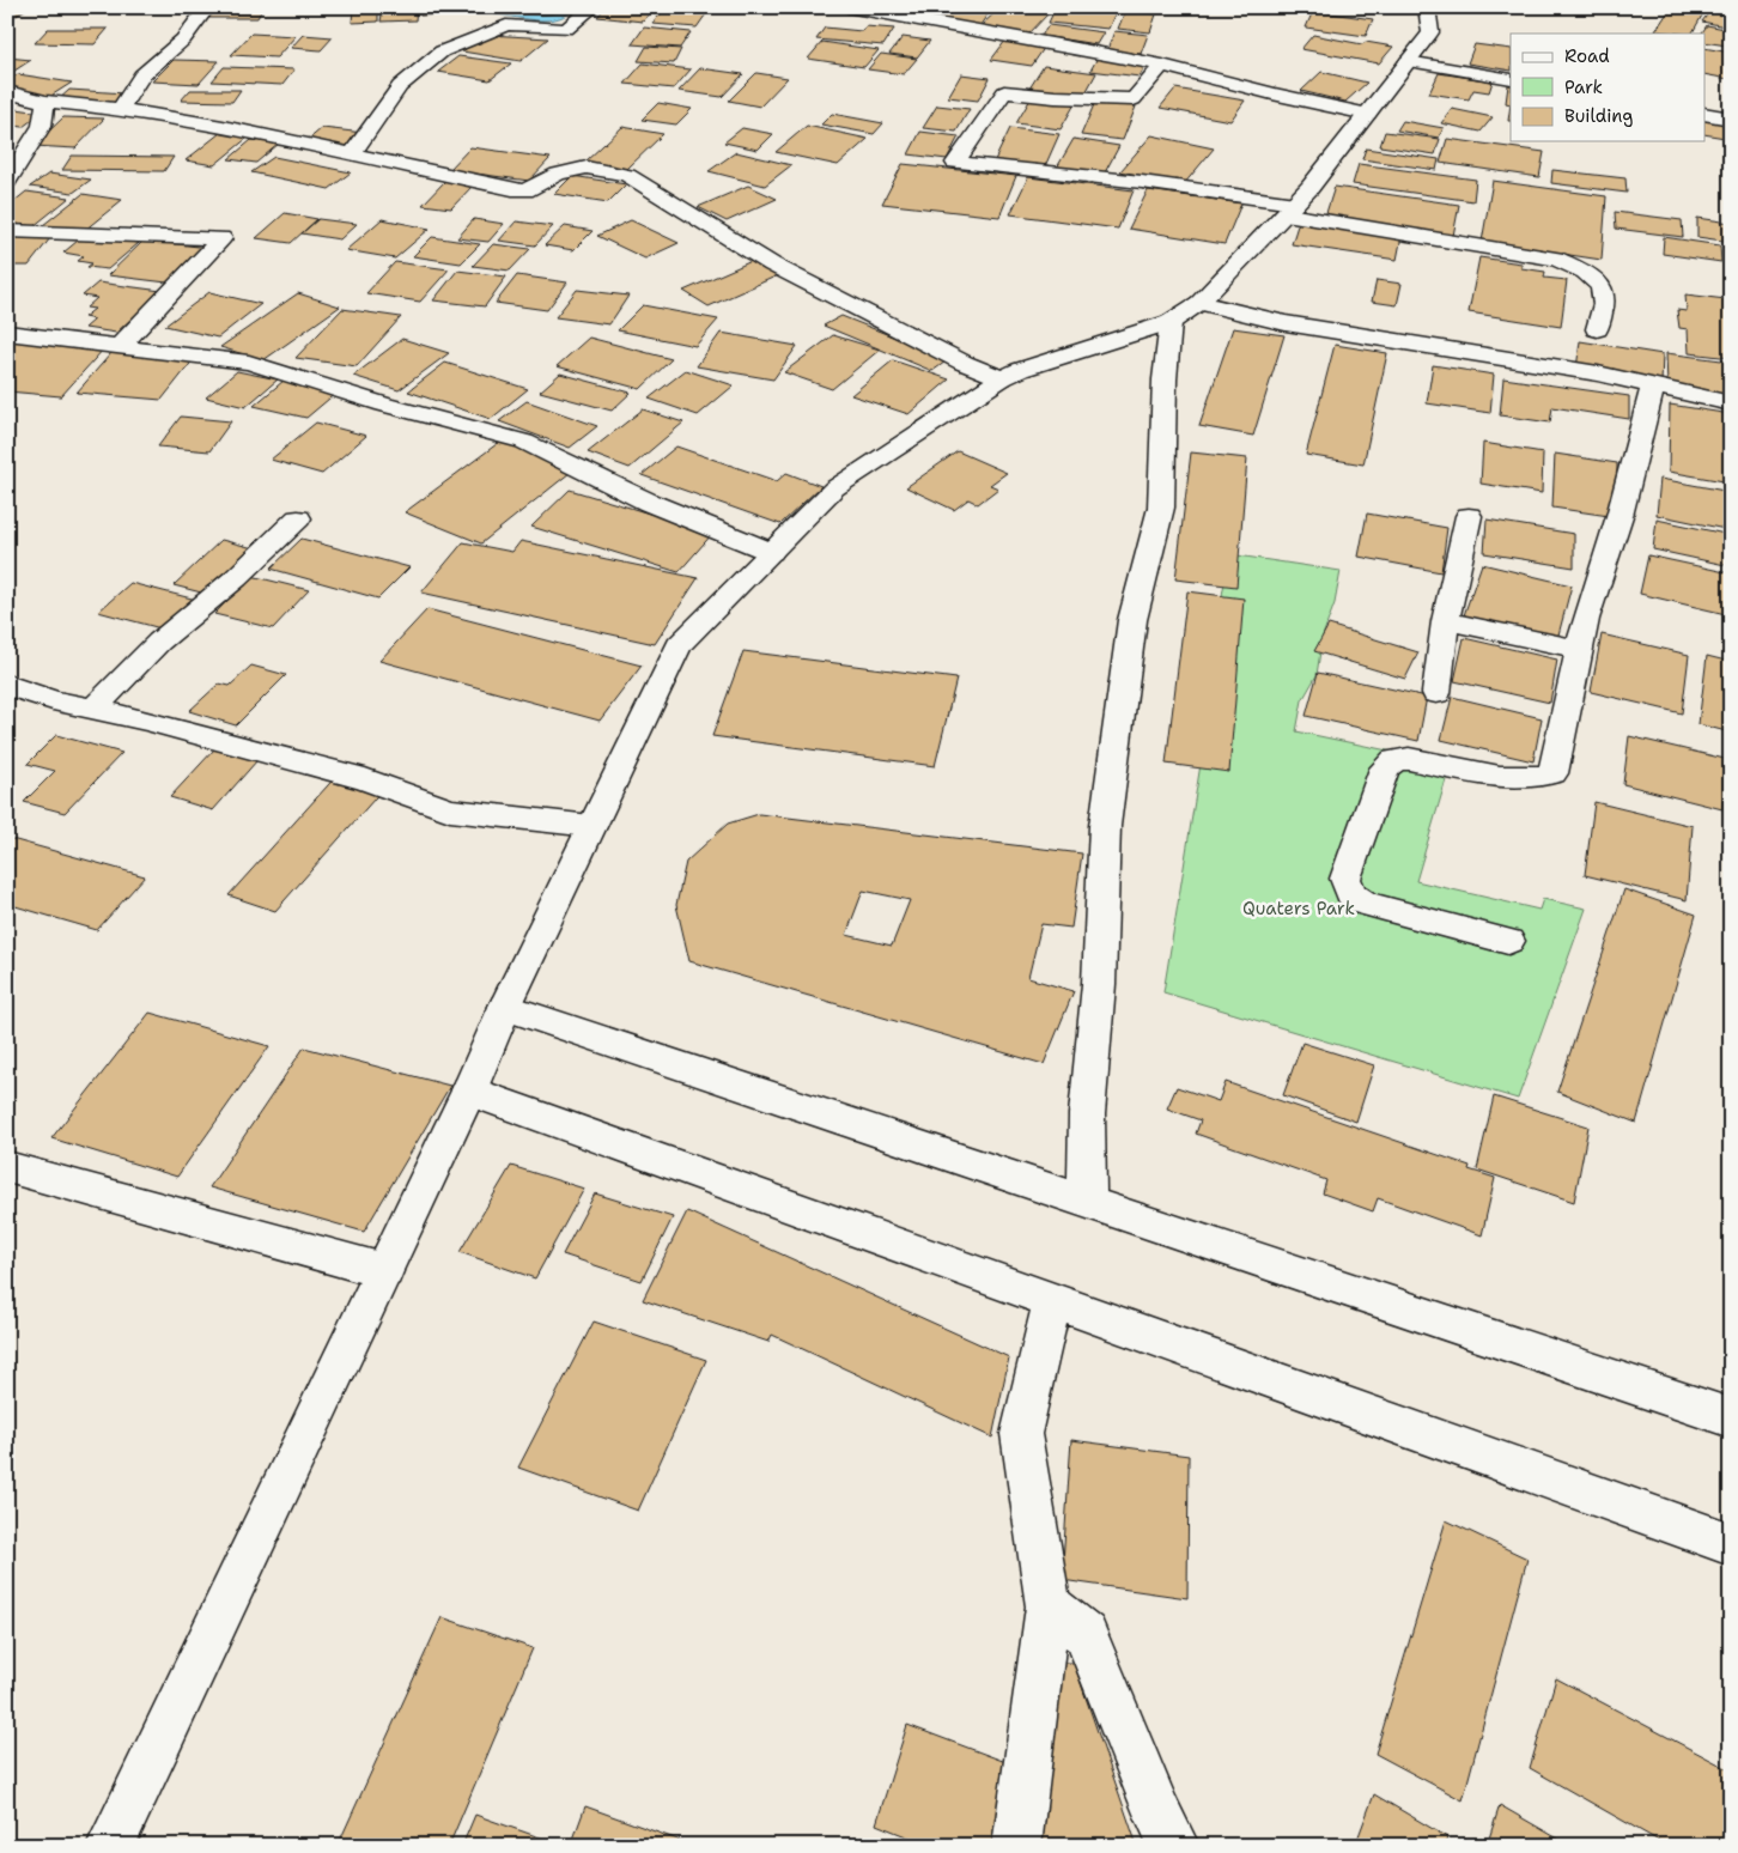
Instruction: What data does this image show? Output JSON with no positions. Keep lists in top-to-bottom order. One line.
{"parks":["Quaters Park"],"legend":["Road","Park","Building"]}
